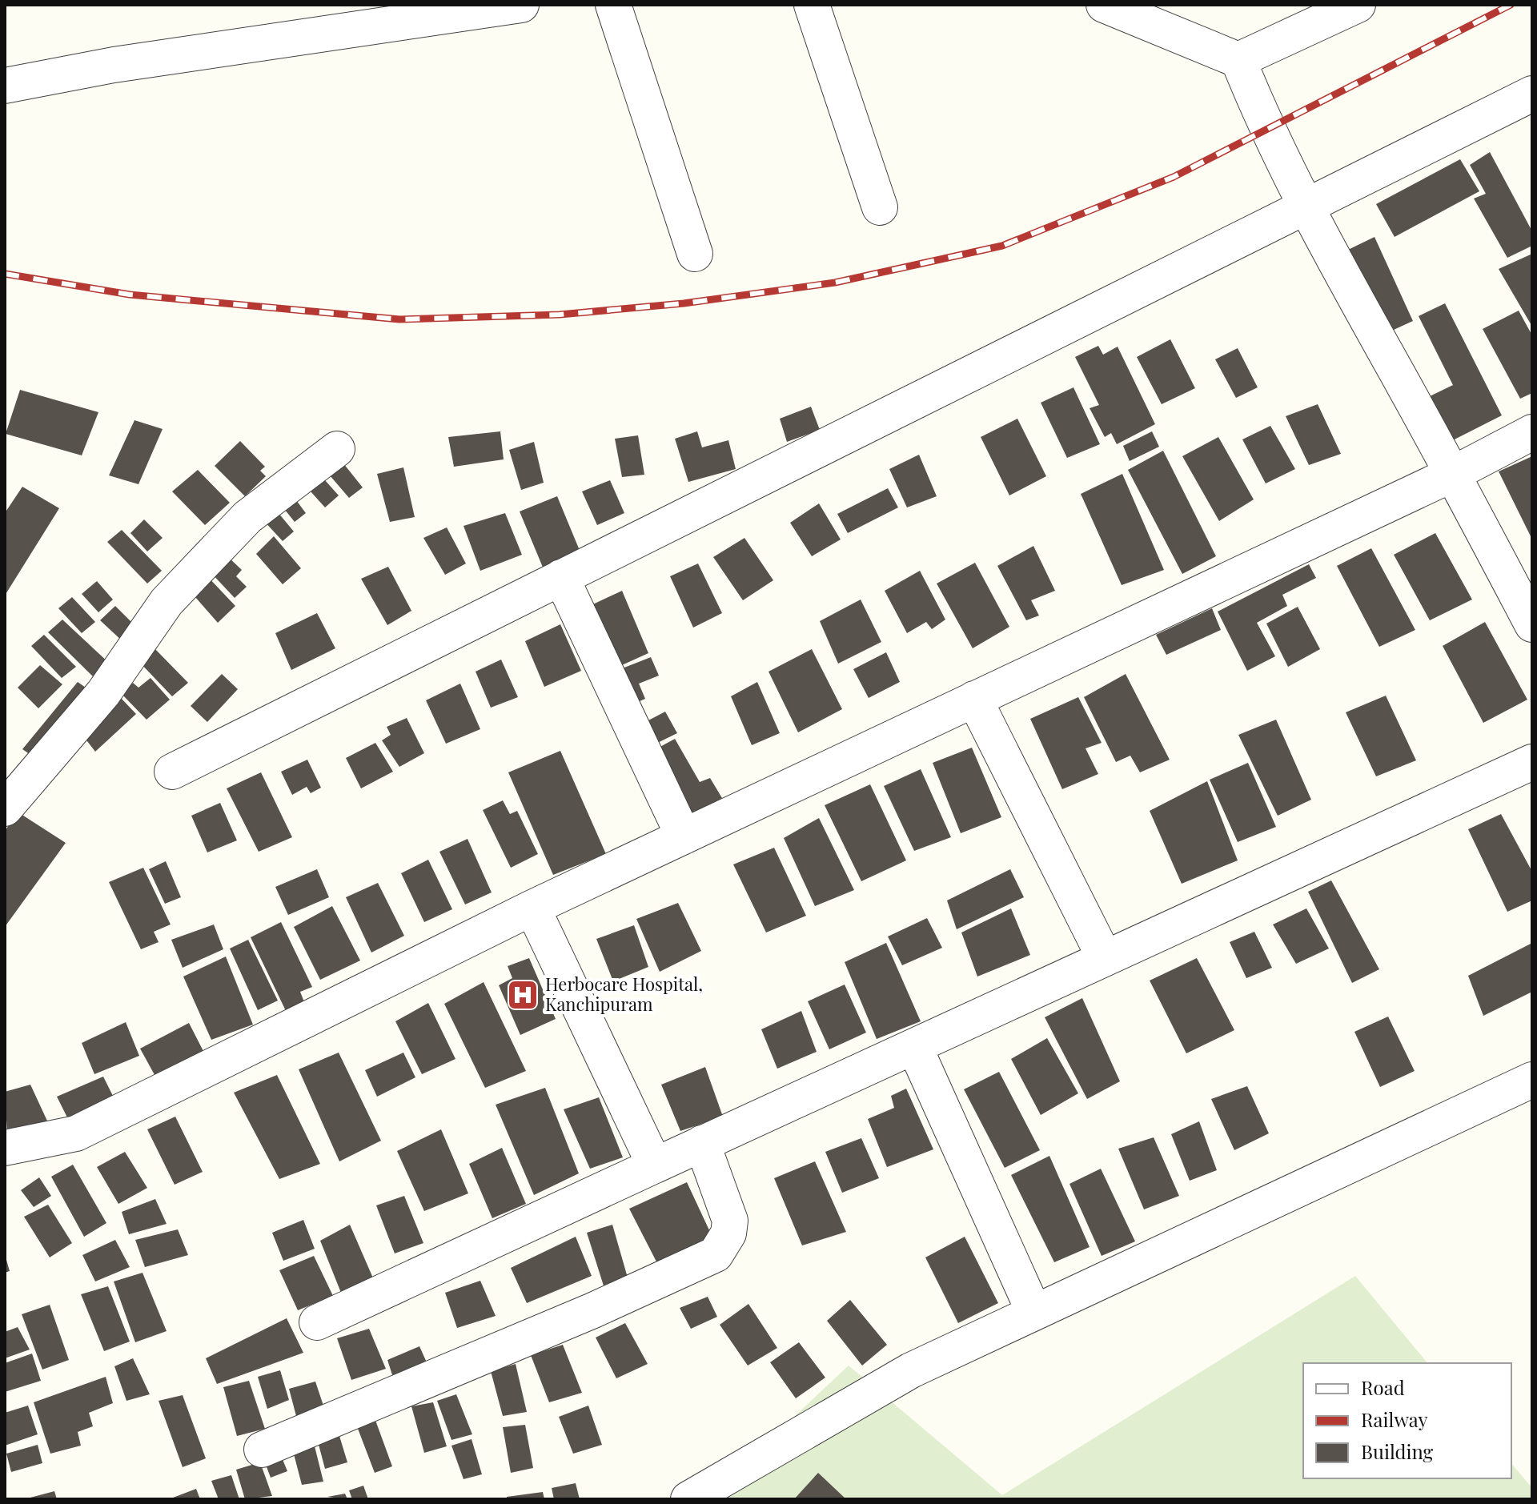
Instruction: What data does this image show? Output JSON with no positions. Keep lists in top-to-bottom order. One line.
{"places":{"hospital":["Herbocare Hospital, Kanchipuram"]},"legend":["Road","Railway","Building"]}
